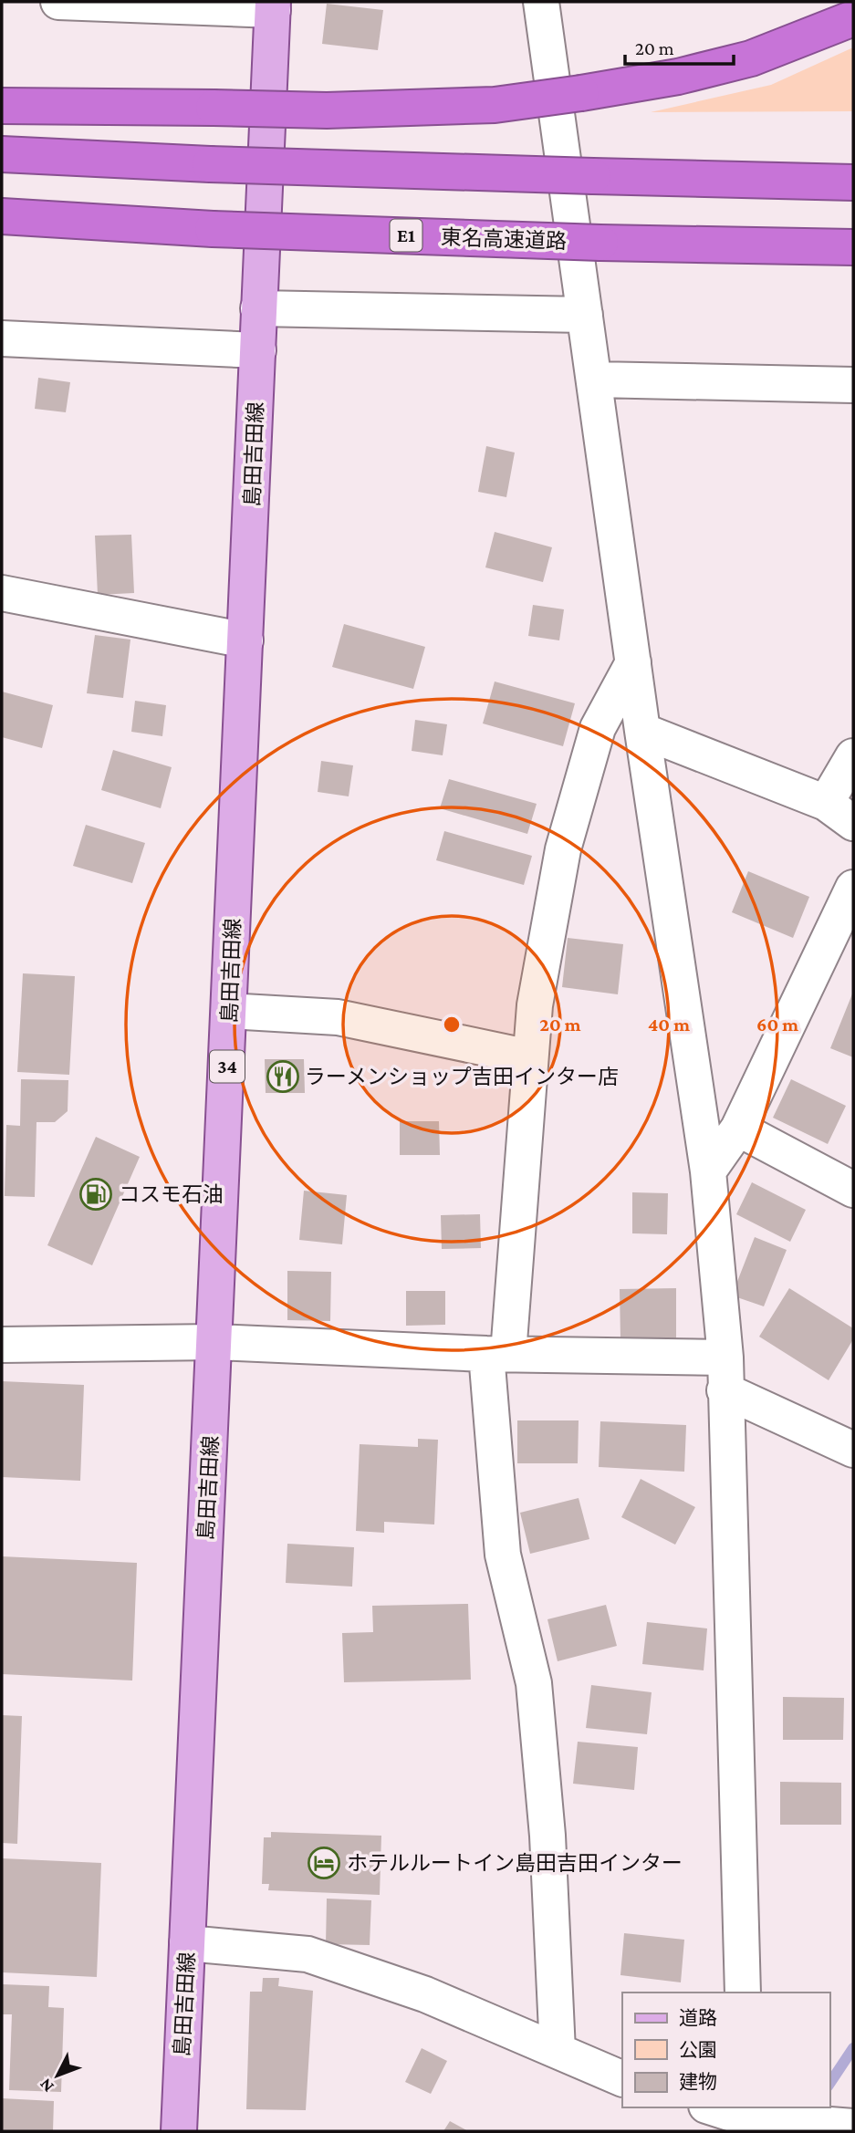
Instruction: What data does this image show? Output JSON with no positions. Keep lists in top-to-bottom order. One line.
{"streets":{"highway":["E1","東名高速道路"],"main road":["島田吉田線","34"]},"places":{"restaurant":["ラーメンショップ吉田インター店"],"fuel station":["コスモ石油"],"hotel":["ホテルルートイン島田吉田インター"]},"legend":["道路","公園","建物"],"scale_bar":"20 m","north":"bottom left","rings":["20 m","40 m","60 m"]}
